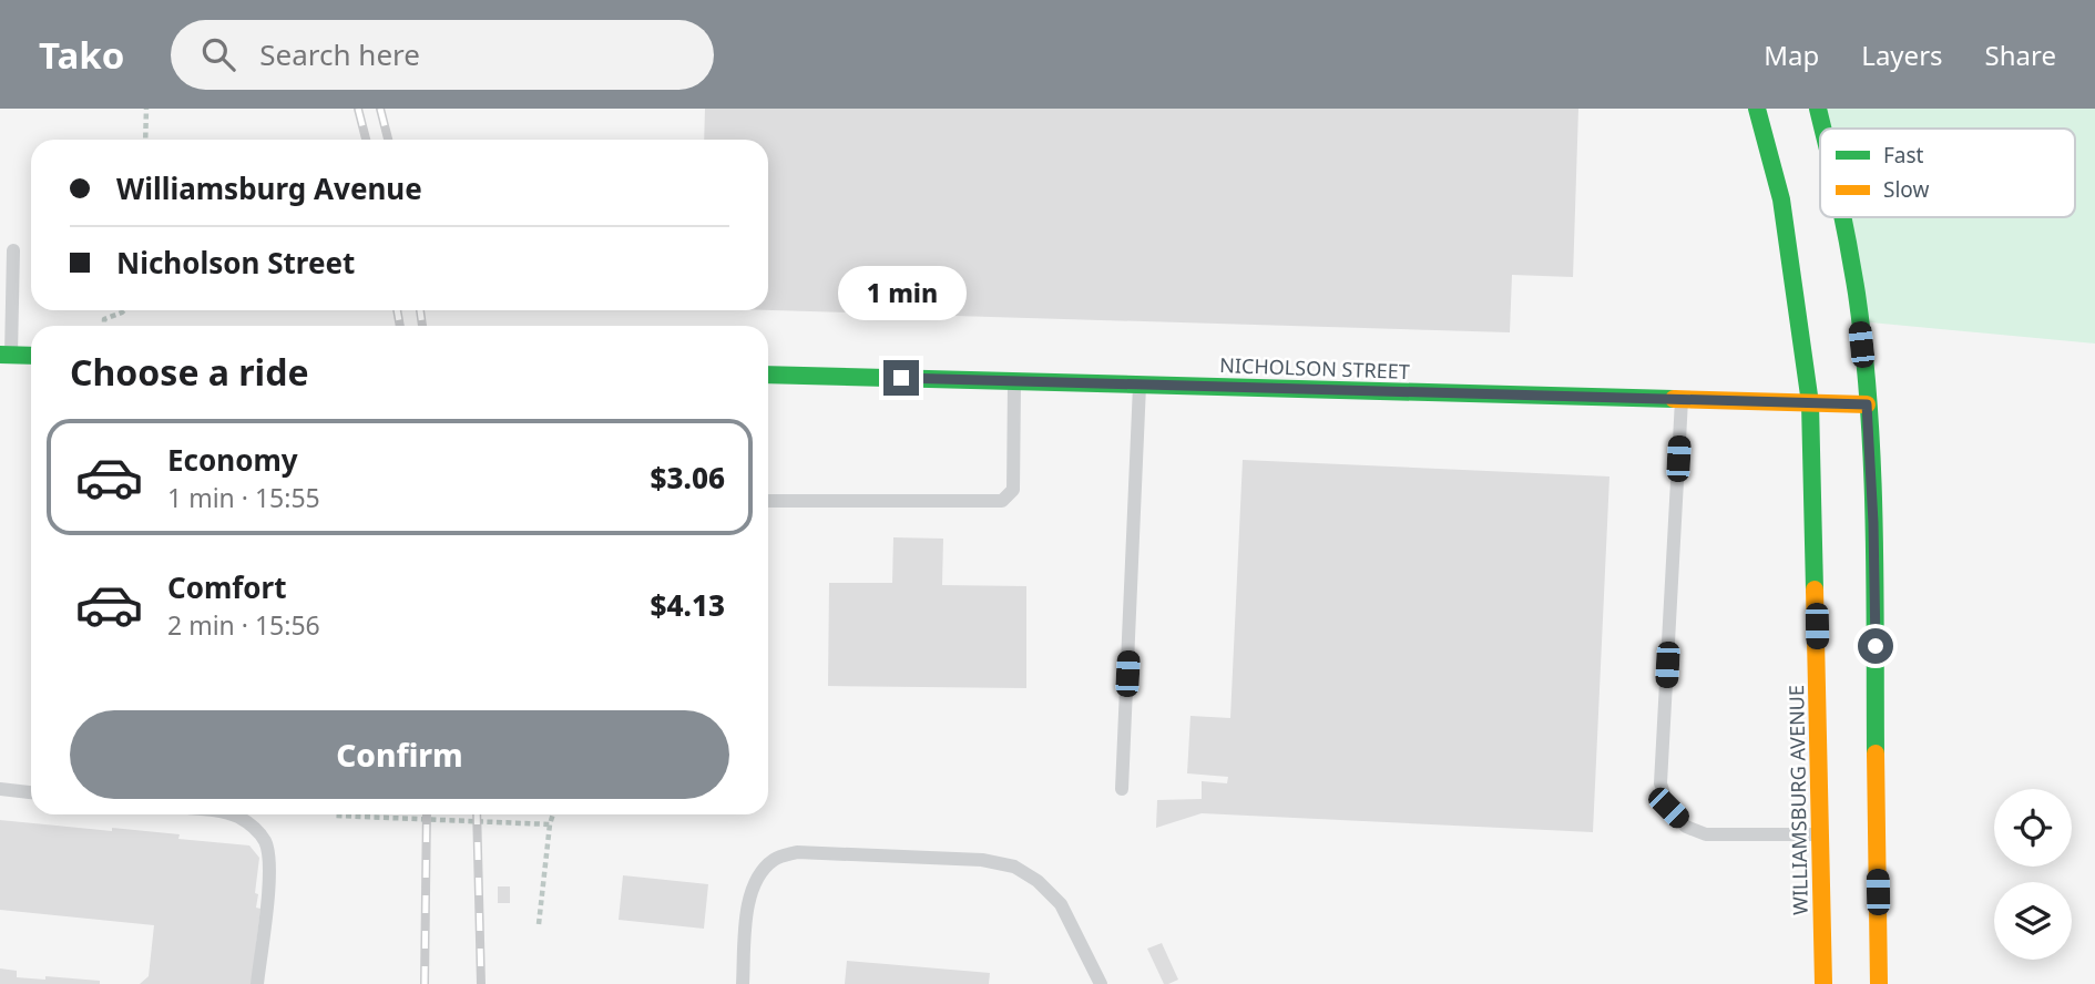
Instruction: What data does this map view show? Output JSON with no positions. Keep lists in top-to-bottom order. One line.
{"streets":{"main road":["NICHOLSON STREET","WILLIAMSBURG AVENUE"]},"crossings":[["NICHOLSON STREET","WILLIAMSBURG AVENUE"]],"legend":["Fast","Slow"],"page":{"header":"Tako","search":"Search here","nav":["Map","Layers","Share"],"banner":["Williamsburg Avenue","Nicholson Street"],"bubble":"1 min","heading":"Choose a ride","list":[{"name":"Economy","note":"1 min · 15:55","value":"$3.06"},{"name":"Comfort","note":"2 min · 15:56","value":"$4.13"}],"buttons":"Confirm"}}
